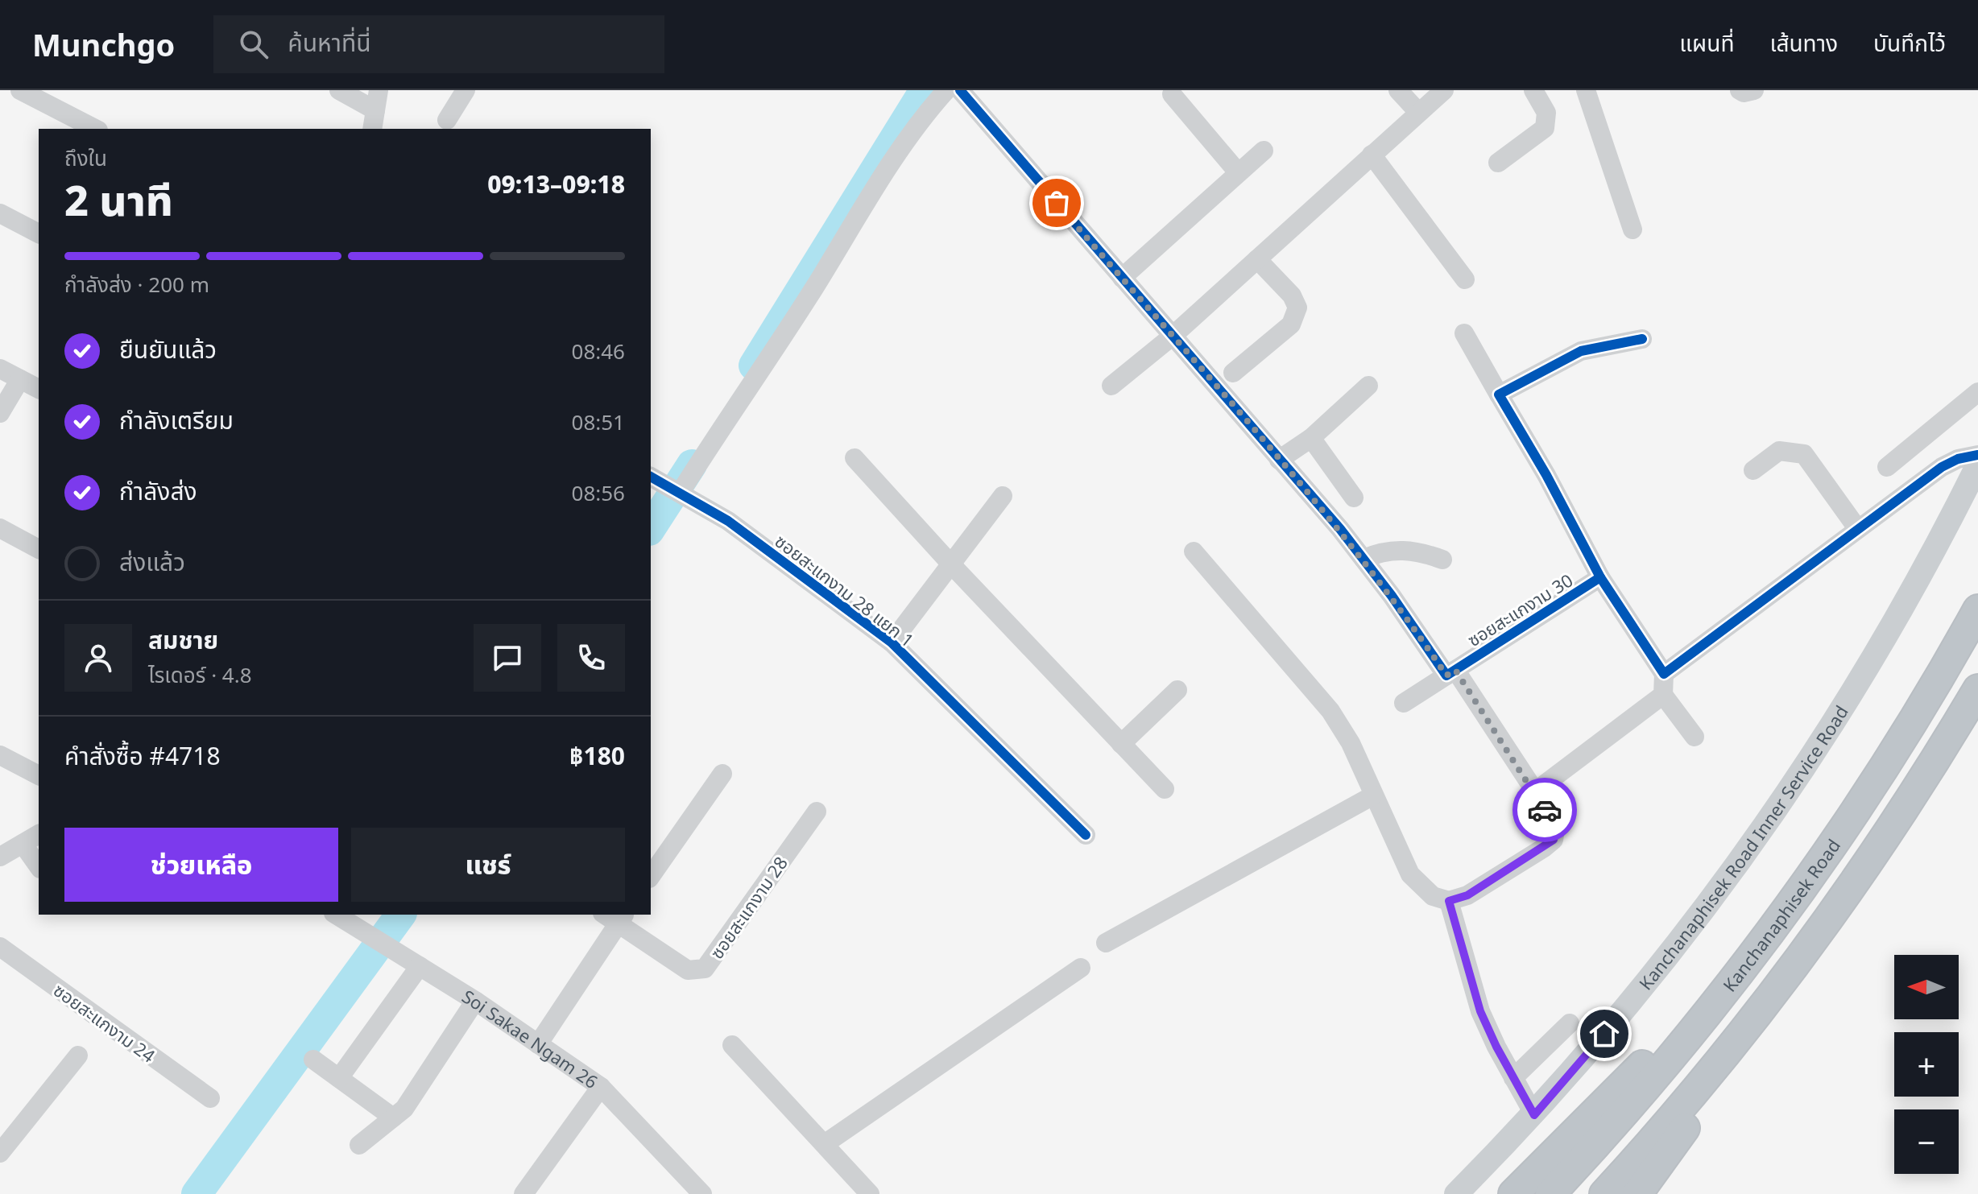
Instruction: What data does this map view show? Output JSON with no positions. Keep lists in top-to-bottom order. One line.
{"streets":{"highway":["Kanchanaphisek Road"],"main road":["Kanchanaphisek Road Inner Service Road"],"street":["ซอยสะแกงาม 28 แยก 1","ซอยสะแกงาม 30","ซอยสะแกงาม 28","ซอยสะแกงาม 24","Soi Sakae Ngam 26"]},"north":"left","page":{"header":"Munchgo","search":"ค้นหาที่นี่","nav":["แผนที่","เส้นทาง","บันทึกไว้"],"heading":["2 นาที","ถึงใน","09:13–09:18"],"panel":["สมชาย","ไรเดอร์ · 4.8","คำสั่งซื้อ #4718","฿180"],"bar":"กำลังส่ง · 200 m","list":[["ยืนยันแล้ว","08:46"],["กำลังเตรียม","08:51"],["กำลังส่ง","08:56"],"ส่งแล้ว"],"buttons":["ช่วยเหลือ","แชร์"],"map_buttons":["+","−"]}}
